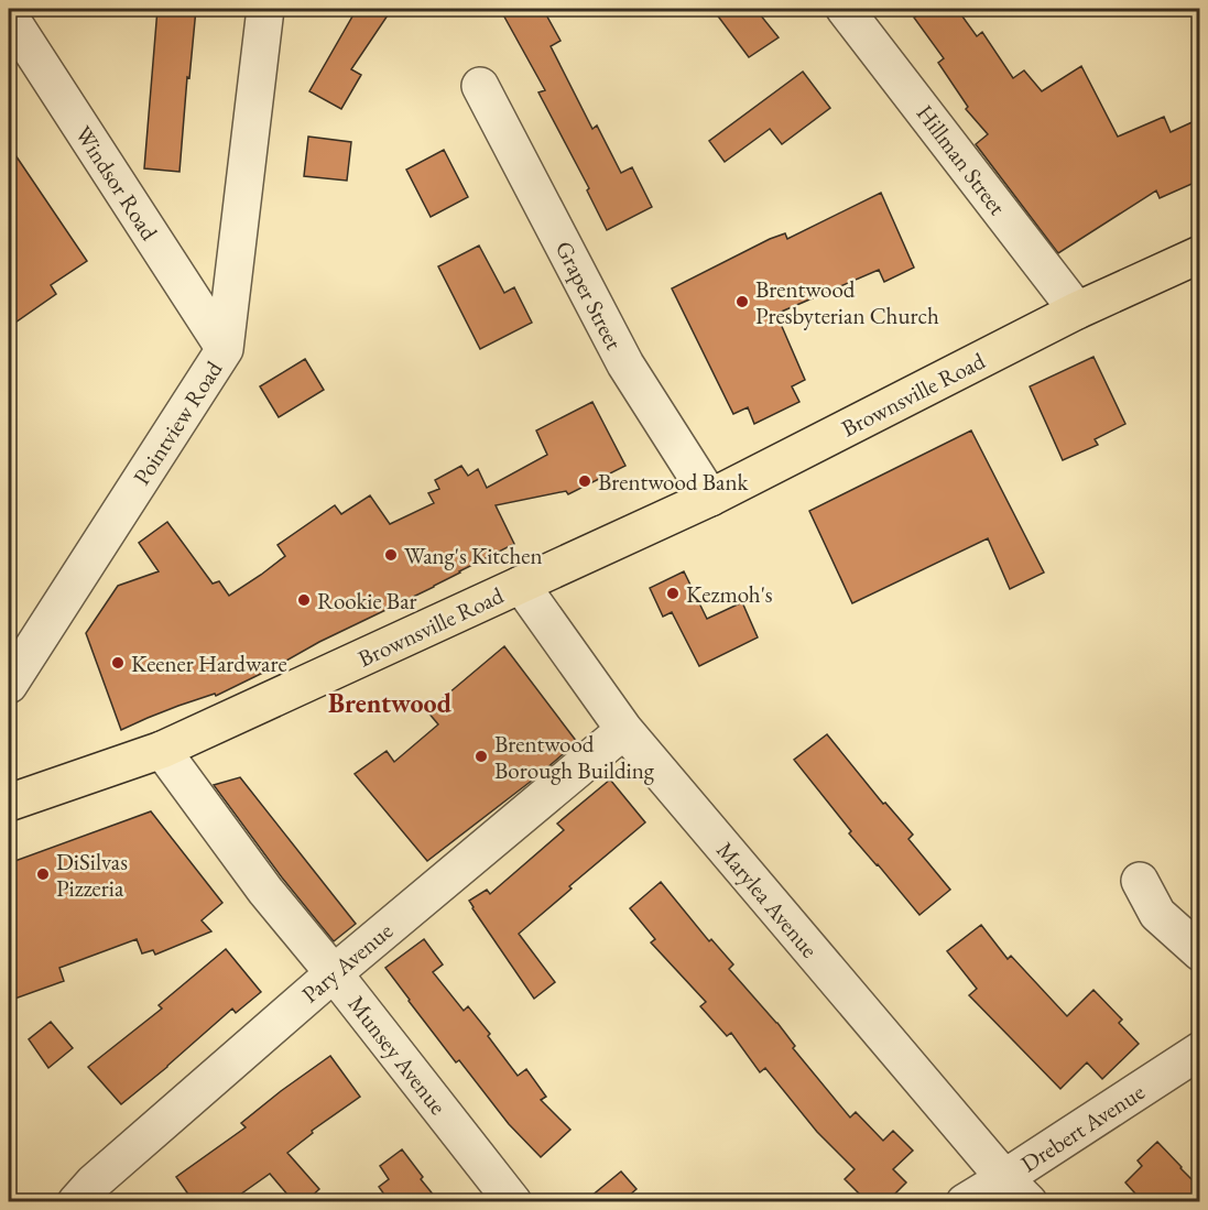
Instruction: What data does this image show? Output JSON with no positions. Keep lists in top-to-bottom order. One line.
{"streets":{"main road":["Brownsville Road"],"street":["Hillman Street","Windsor Road","Graper Street","Pointview Road","Marylea Avenue","Pary Avenue","Munsey Avenue","Drebert Avenue"]},"crossings":[["Hillman Street","Brownsville Road"],["Windsor Road","Pointview Road"],["Graper Street","Brownsville Road"],["Brownsville Road","Marylea Avenue"],["Brownsville Road","Munsey Avenue"],["Marylea Avenue","Pary Avenue"],["Marylea Avenue","Drebert Avenue"],["Pary Avenue","Munsey Avenue"]],"districts":["Brentwood"],"places":["Brentwood Presbyterian Church","Brentwood Bank","Wang's Kitchen","Kezmoh's","Rookie Bar","Keener Hardware","Brentwood Borough Building","DiSilvas Pizzeria"]}
